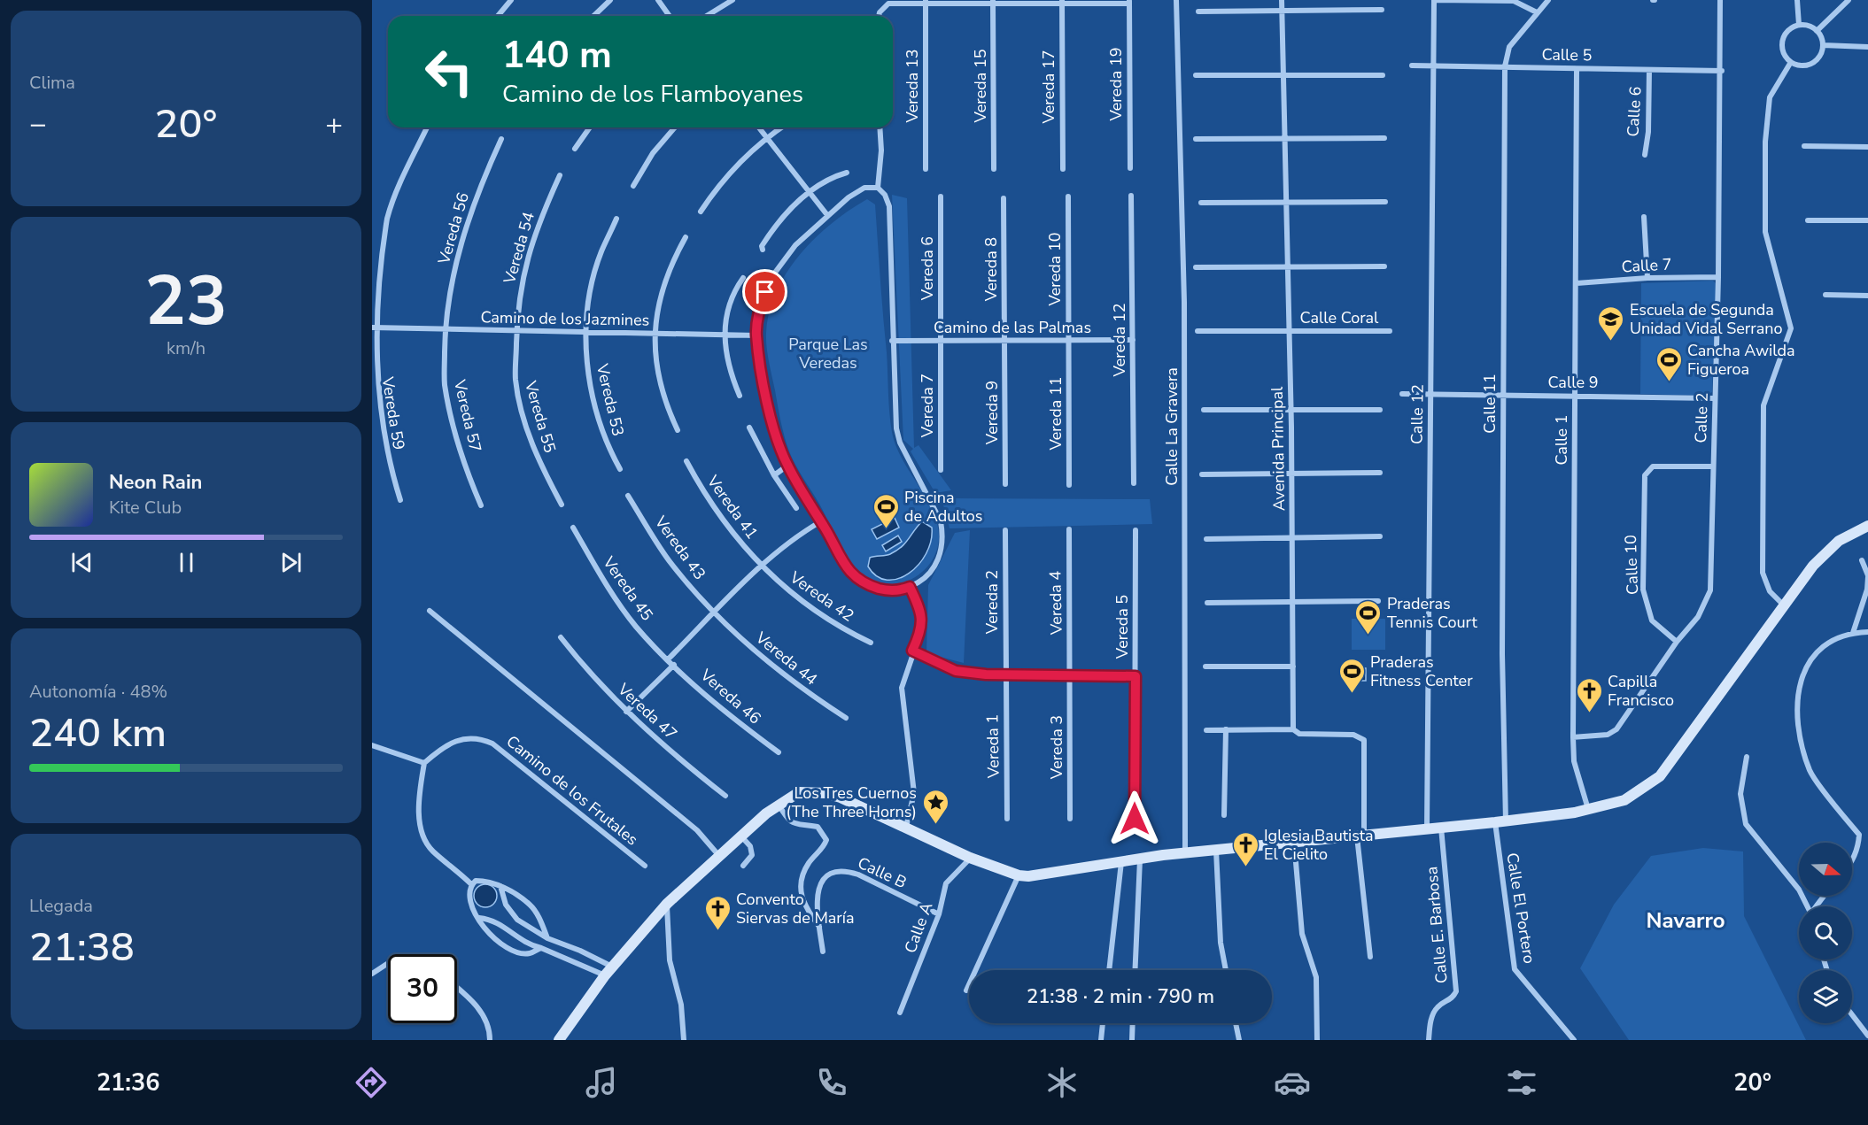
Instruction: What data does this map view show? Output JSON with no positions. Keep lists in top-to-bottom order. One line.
{"streets":{"street":["Calle 5","Vereda 19","Vereda 13","Vereda 15","Vereda 17","Calle 6","Vereda 56","Vereda 54","Calle 7","Vereda 6","Vereda 8","Vereda 10","Calle Coral","Camino de los Jazmines","Camino de las Palmas","Vereda 12","Calle 9","Vereda 53","Calle 11","Vereda 7","Vereda 9","Vereda 59","Vereda 11","Calle 12","Vereda 57","Vereda 55","Calle 2","Calle La Gravera","Calle 1","Avenida Principal","Vereda 41","Vereda 43","Calle 10","Vereda 45","Vereda 42","Vereda 2","Vereda 4","Vereda 5","Vereda 44","Vereda 46","Vereda 47","Vereda 1","Vereda 3","Camino de los Frutales","Calle B","Calle El Portero","Calle E. Barbosa","Calle A"]},"crossings":[["Calle 5","Calle 6"],["Calle 5","Calle 11"],["Calle 5","Calle 12"],["Calle 5","Calle 2"],["Calle 5","Calle 1"],["Vereda 56","Camino de los Jazmines"],["Vereda 56","Vereda 57"],["Vereda 54","Camino de los Jazmines"],["Vereda 54","Vereda 55"],["Calle 7","Calle 2"],["Calle 7","Calle 1"],["Vereda 6","Camino de las Palmas"],["Vereda 6","Vereda 7"],["Vereda 8","Camino de las Palmas"],["Vereda 8","Vereda 9"],["Vereda 10","Camino de las Palmas"],["Vereda 10","Vereda 11"],["Calle Coral","Avenida Principal"],["Camino de los Jazmines","Vereda 53"],["Camino de los Jazmines","Vereda 59"],["Camino de los Jazmines","Vereda 57"],["Camino de los Jazmines","Vereda 55"],["Camino de las Palmas","Vereda 12"],["Camino de las Palmas","Vereda 7"],["Camino de las Palmas","Vereda 9"],["Camino de las Palmas","Vereda 11"],["Calle 9","Calle 11"],["Calle 9","Calle 12"],["Calle 9","Calle 2"],["Calle 9","Calle 1"],["Calle 11","Calle El Portero"],["Calle 2","Calle 1"],["Calle 2","Calle 10"],["Vereda 41","Vereda 42"],["Vereda 43","Vereda 44"],["Vereda 45","Vereda 46"],["Vereda 2","Vereda 1"],["Vereda 4","Vereda 3"],["Calle B","Calle A"]],"districts":["Navarro"],"parks":["Parque Las Veredas"],"places":{"school or university":["Escuela de Segunda Unidad Vidal Serrano"],"sports":["Cancha Awilda Figueroa","Piscina de Adultos","Praderas Tennis Court","Praderas Fitness Center"],"church":["Capilla Francisco","Iglesia Bautista El Cielito","Convento Siervas de María"],"place":["Los Tres Cuernos (The Three Horns)"]},"north":"right","page":{"tile":["Clima",["23","km/h"],["Autonomía · 48%","240 km"],["Llegada","21:38"]],"turn":["140 m","Camino de los Flamboyanes"],"heat":["−","20°","+"],"song":["Neon Rain","Kite Club"],"limit":"30","trip":"21:38 · 2 min · 790 m","tabs":["21:36","20°"]}}
